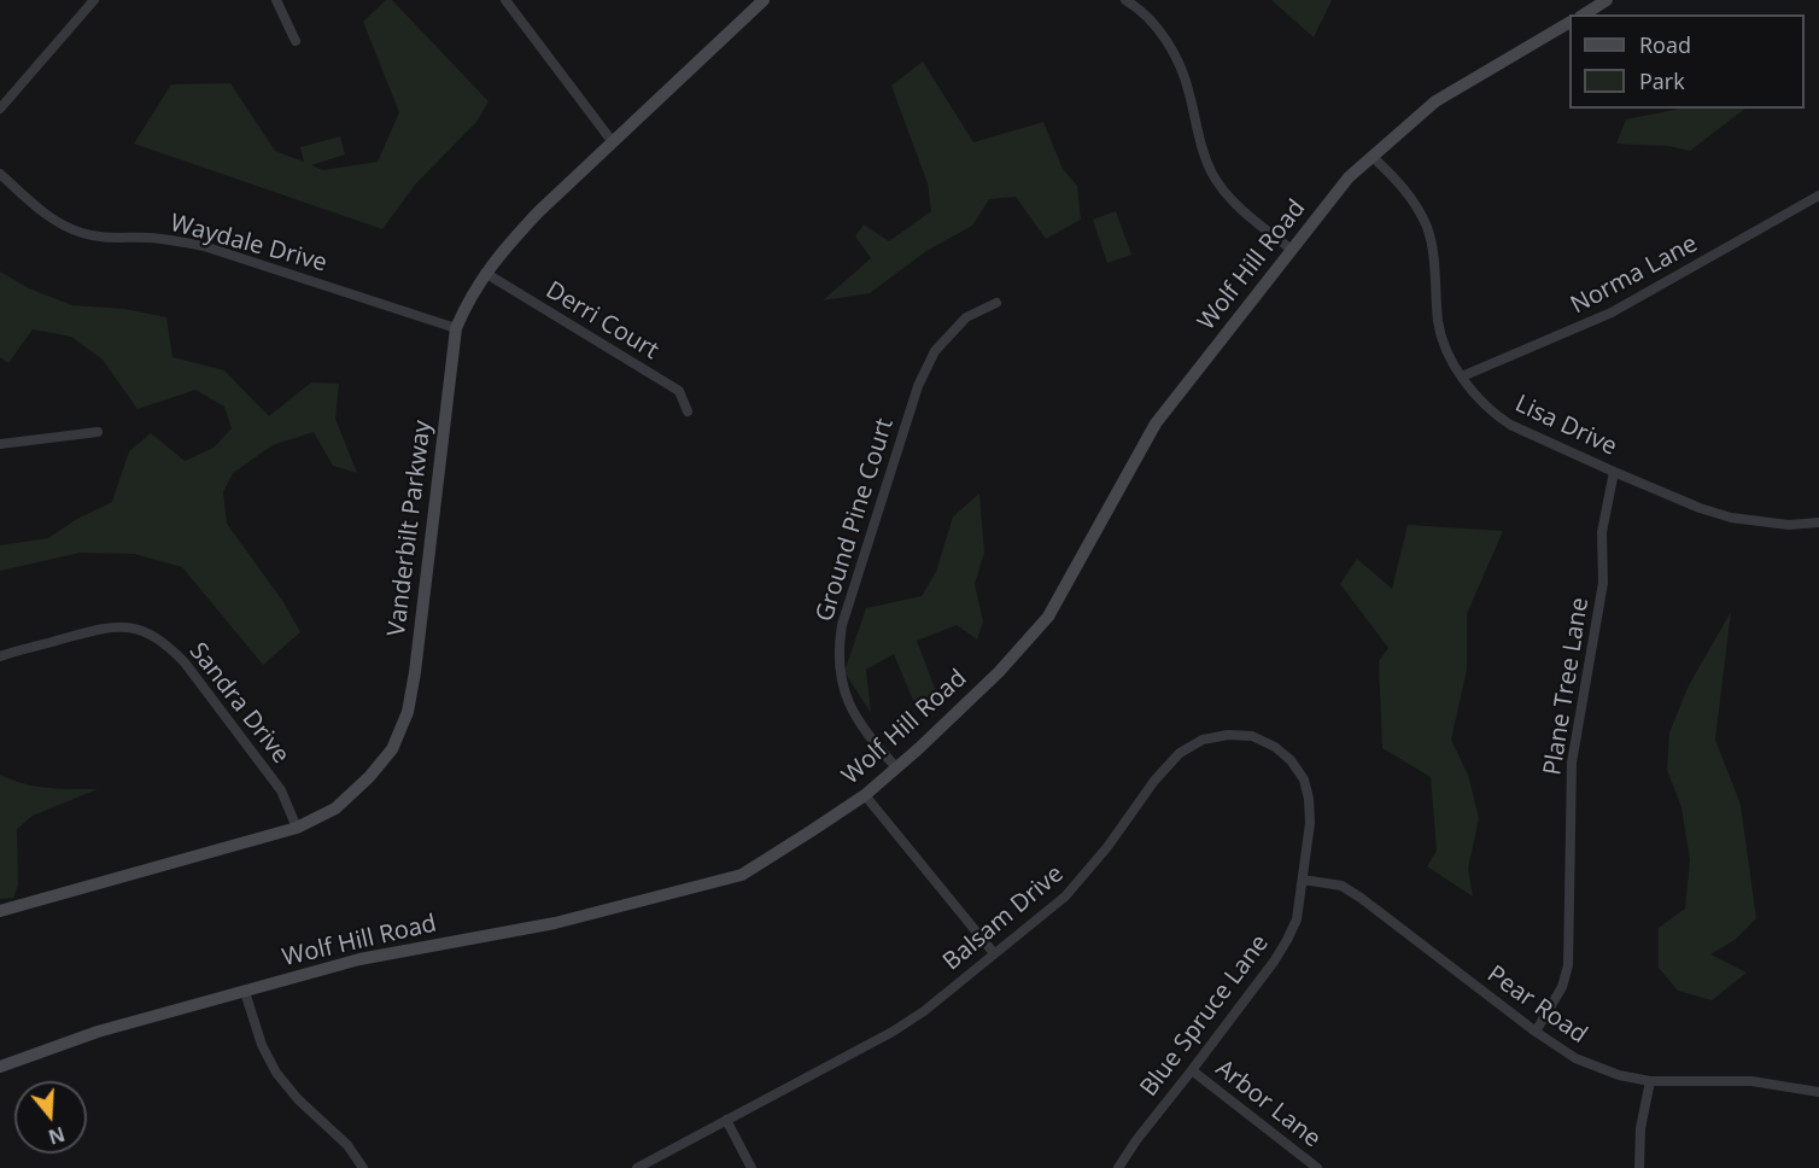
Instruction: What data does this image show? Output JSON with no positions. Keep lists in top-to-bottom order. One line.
{"streets":{"street":["Waydale Drive","Wolf Hill Road","Norma Lane","Derri Court","Lisa Drive","Ground Pine Court","Vanderbilt Parkway","Plane Tree Lane","Sandra Drive","Balsam Drive","Pear Road","Blue Spruce Lane","Arbor Lane"]},"crossings":[["Waydale Drive","Vanderbilt Parkway"],["Wolf Hill Road","Lisa Drive"],["Wolf Hill Road","Ground Pine Court"],["Norma Lane","Lisa Drive"],["Derri Court","Vanderbilt Parkway"],["Lisa Drive","Plane Tree Lane"],["Vanderbilt Parkway","Sandra Drive"],["Plane Tree Lane","Pear Road"],["Balsam Drive","Pear Road"],["Balsam Drive","Blue Spruce Lane"],["Pear Road","Blue Spruce Lane"],["Blue Spruce Lane","Arbor Lane"]],"legend":["Road","Park"],"north":"bottom"}
